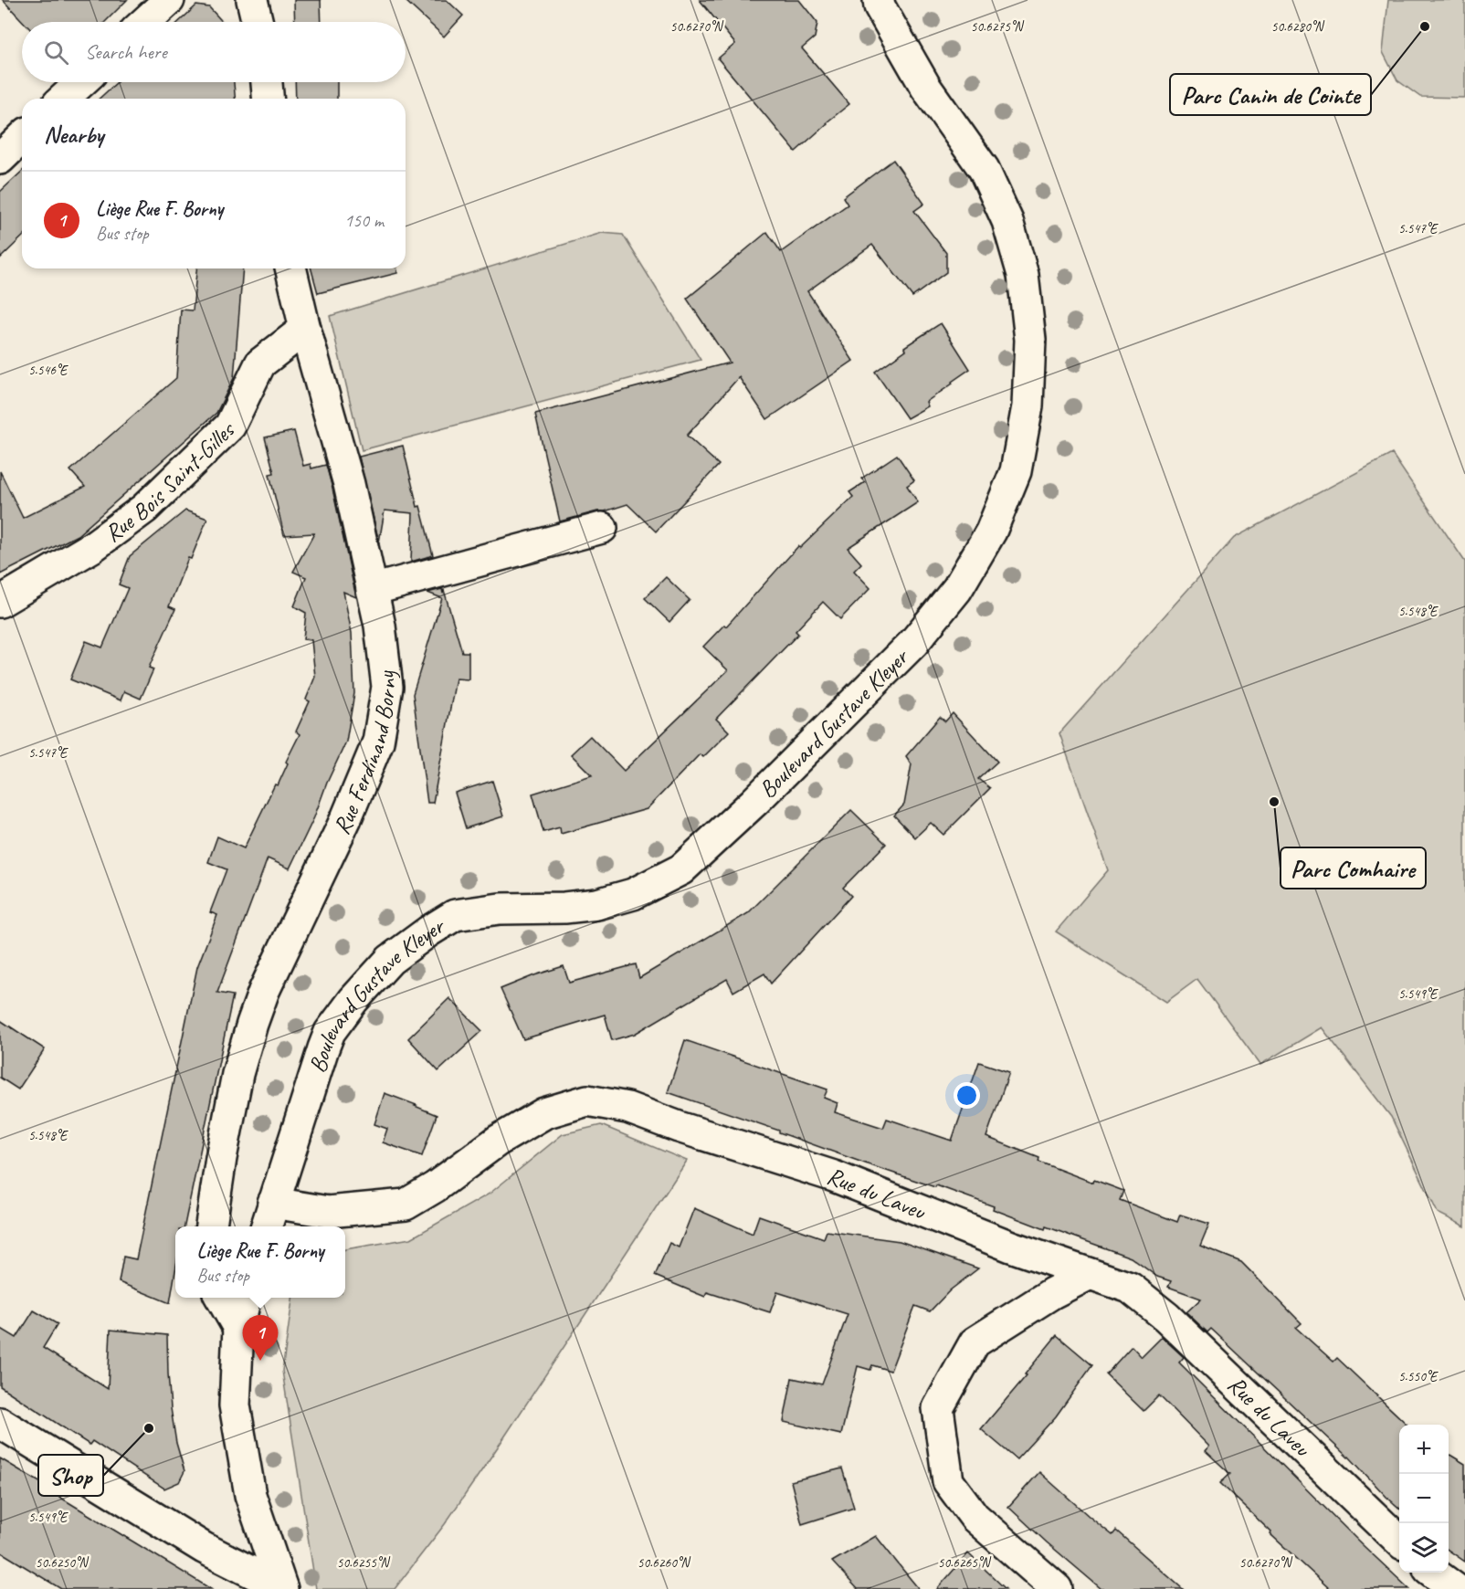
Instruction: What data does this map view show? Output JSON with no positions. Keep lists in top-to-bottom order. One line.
{"streets":{"street":["Rue Bois Saint-Gilles","Boulevard Gustave Kleyer","Rue Ferdinand Borny","Rue du Laveu"]},"crossings":[["Rue Bois Saint-Gilles","Rue Ferdinand Borny"],["Boulevard Gustave Kleyer","Rue du Laveu"]],"places":["Parc Canin de Cointe","Parc Comhaire","Shop"],"page":{"search":"Search here","heading":"Nearby","list":[{"mark":"1","name":"Liège Rue F. Borny","note":"Bus stop","value":"150 m"}],"popup":["Liège Rue F. Borny","Bus stop"],"pins":"1","map_buttons":["+","−"]},"coordinates":["50.6270°N","50.6275°N","50.6280°N","5.547°E","5.546°E","5.548°E","5.549°E","5.550°E","50.6250°N","50.6255°N","50.6260°N","50.6265°N"]}
